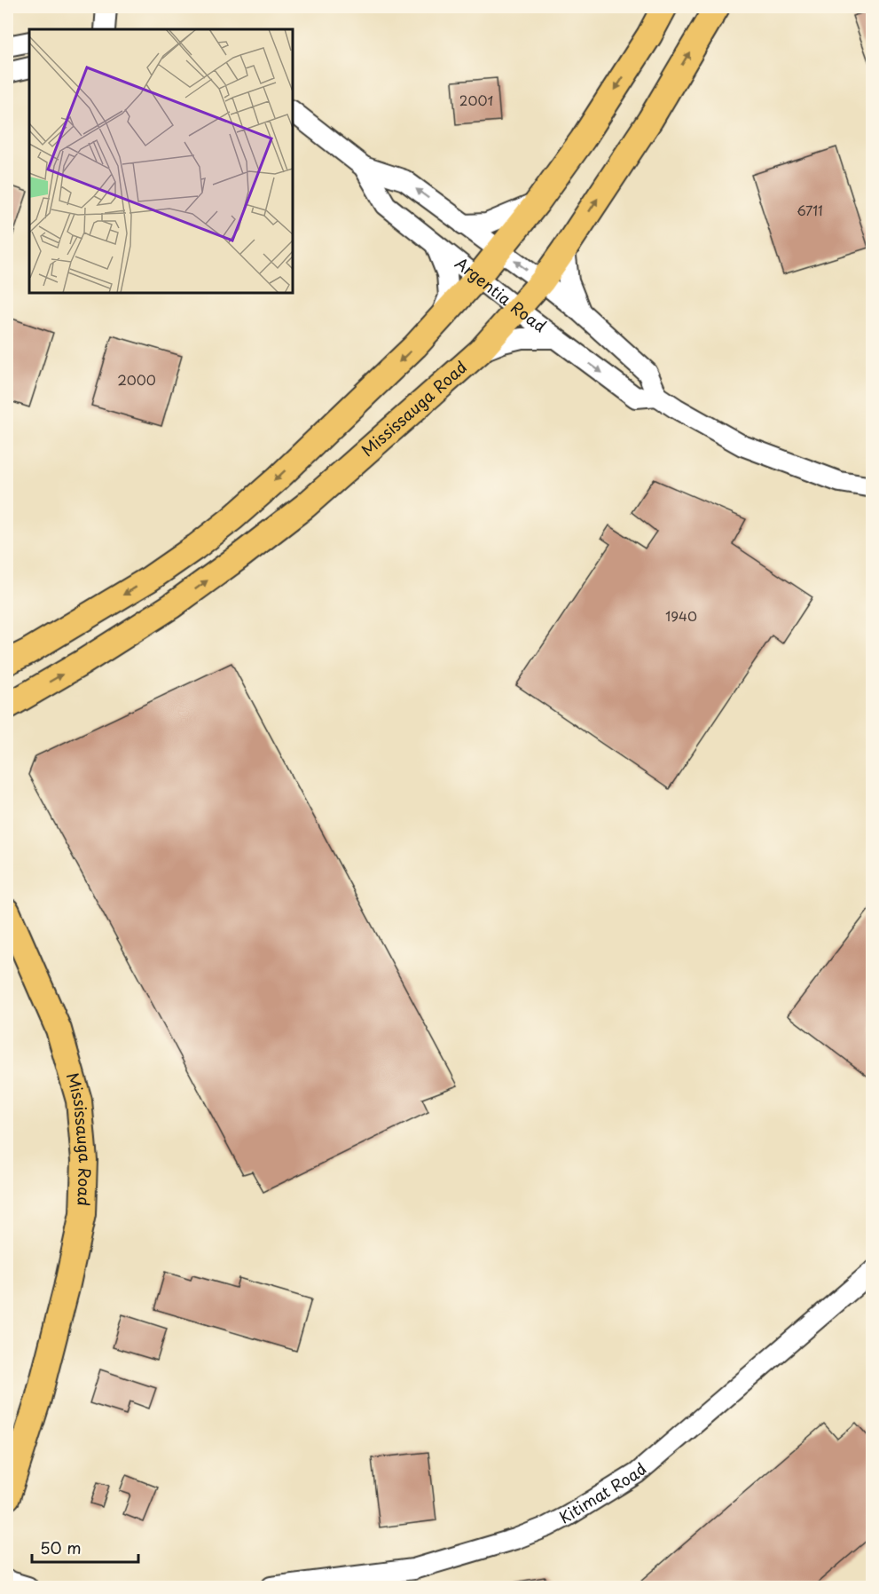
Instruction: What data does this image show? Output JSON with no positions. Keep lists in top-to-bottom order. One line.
{"streets":{"main road":["Mississauga Road"],"street":["Argentia Road","Kitimat Road"]},"crossings":[["Argentia Road","Mississauga Road"]],"house_numbers":["2001","6711","2000","1940"],"scale_bar":"50 m"}
